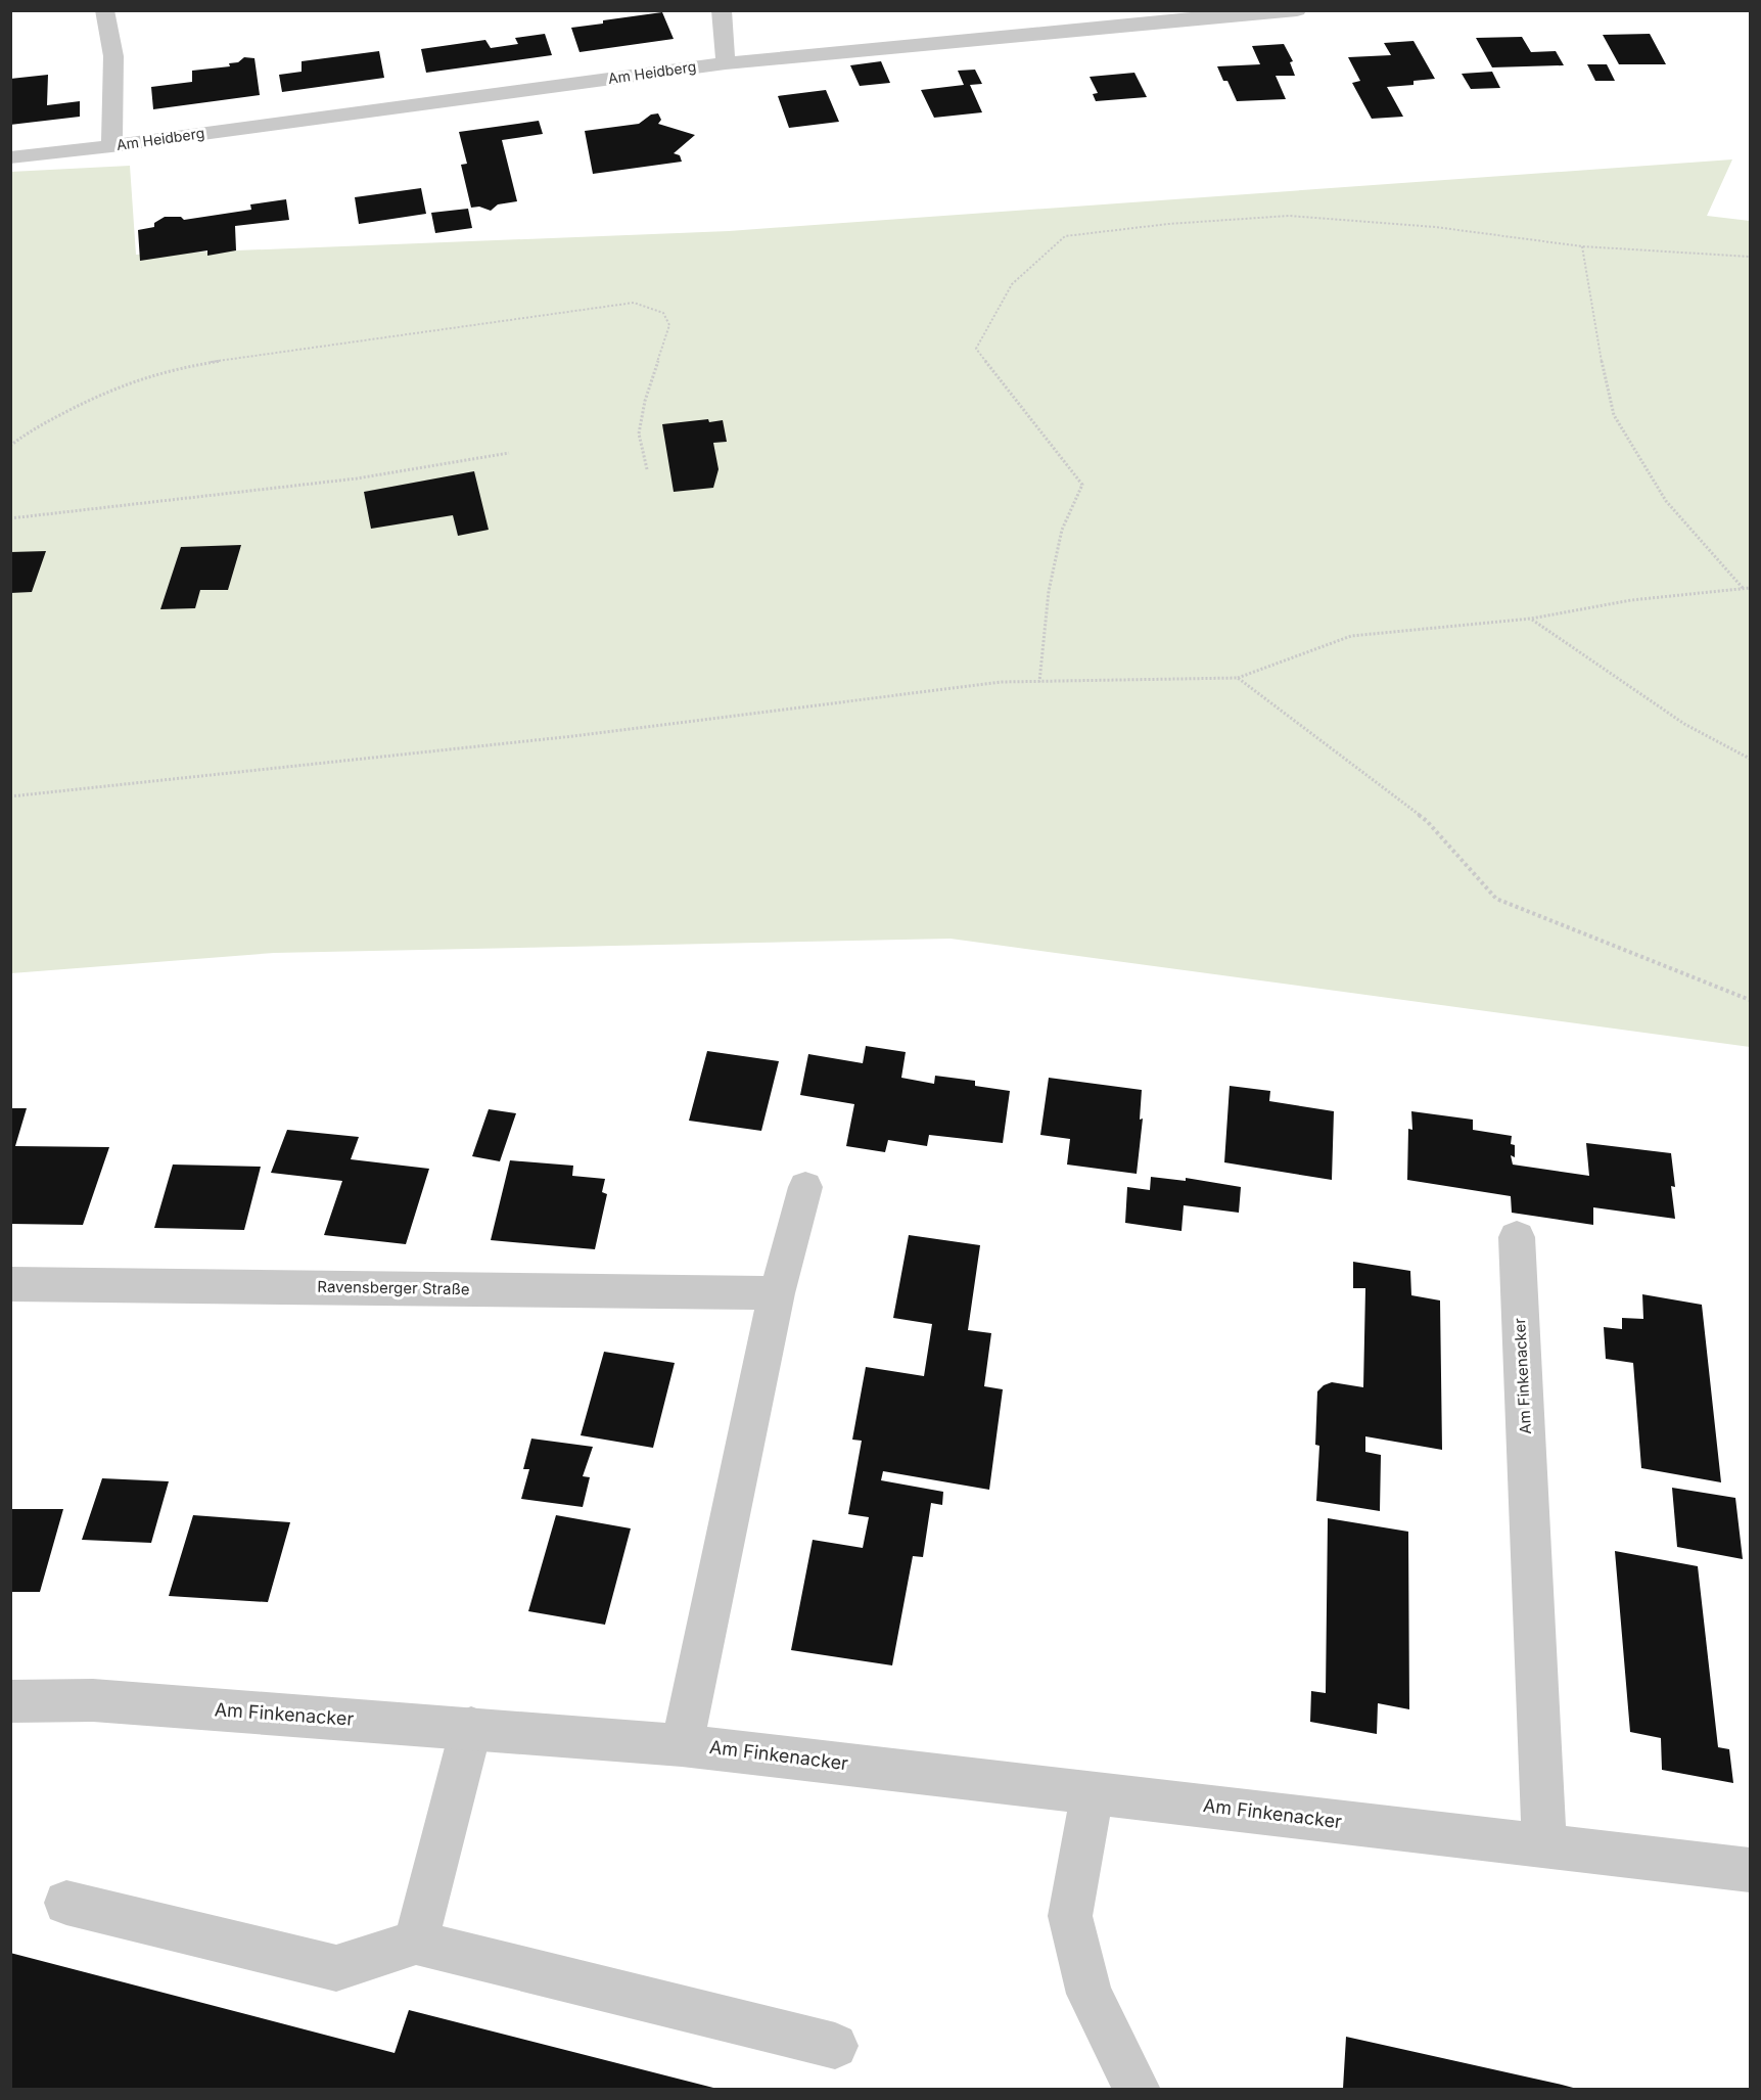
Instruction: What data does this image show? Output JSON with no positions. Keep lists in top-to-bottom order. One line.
{"streets":{"street":["Am Heidberg","Ravensberger Straße","Am Finkenacker"]}}
